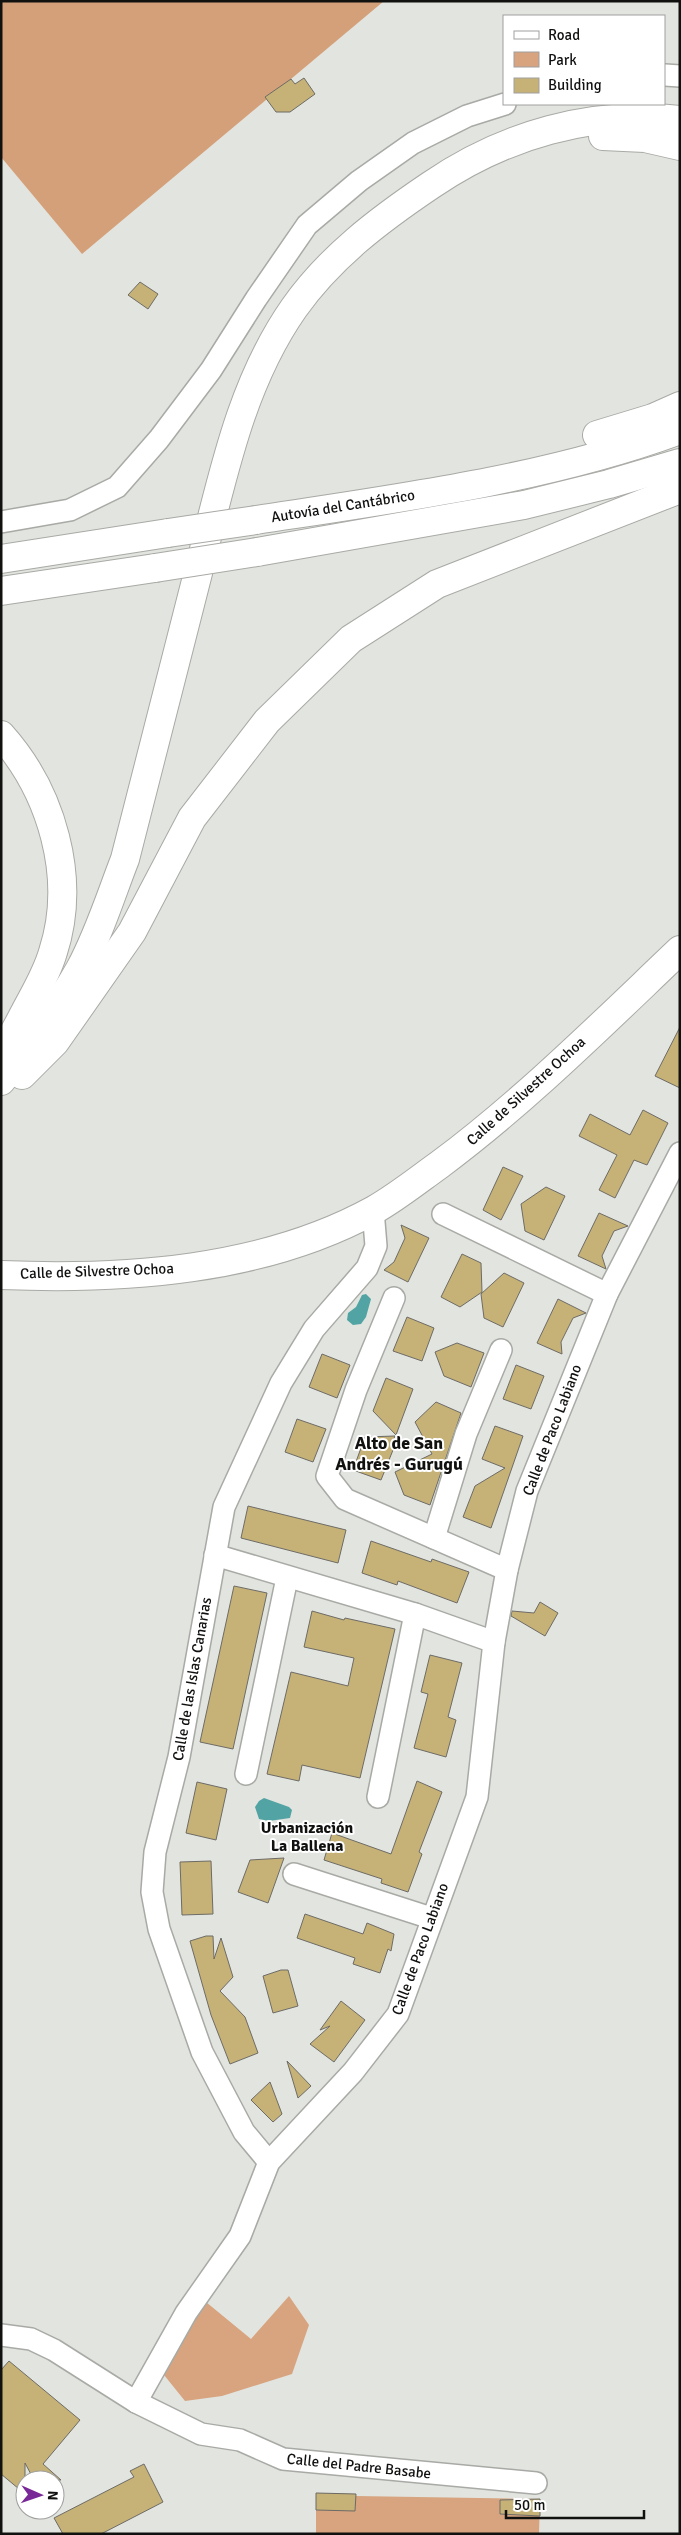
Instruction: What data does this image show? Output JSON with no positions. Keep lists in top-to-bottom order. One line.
{"streets":{"highway":["Autovía del Cantábrico","Calle de Silvestre Ochoa"],"street":["Calle de Paco Labiano","Calle de las Islas Canarias","Calle del Padre Basabe"]},"crossings":[["Calle de Silvestre Ochoa","Calle de las Islas Canarias"],["Calle de Paco Labiano","Calle de las Islas Canarias"],["Calle de Paco Labiano","Calle del Padre Basabe"]],"districts":["Alto de San Andrés - Gurugú","Urbanización La Ballena"],"legend":["Road","Park","Building"],"scale_bar":"50 m","north":"right"}
